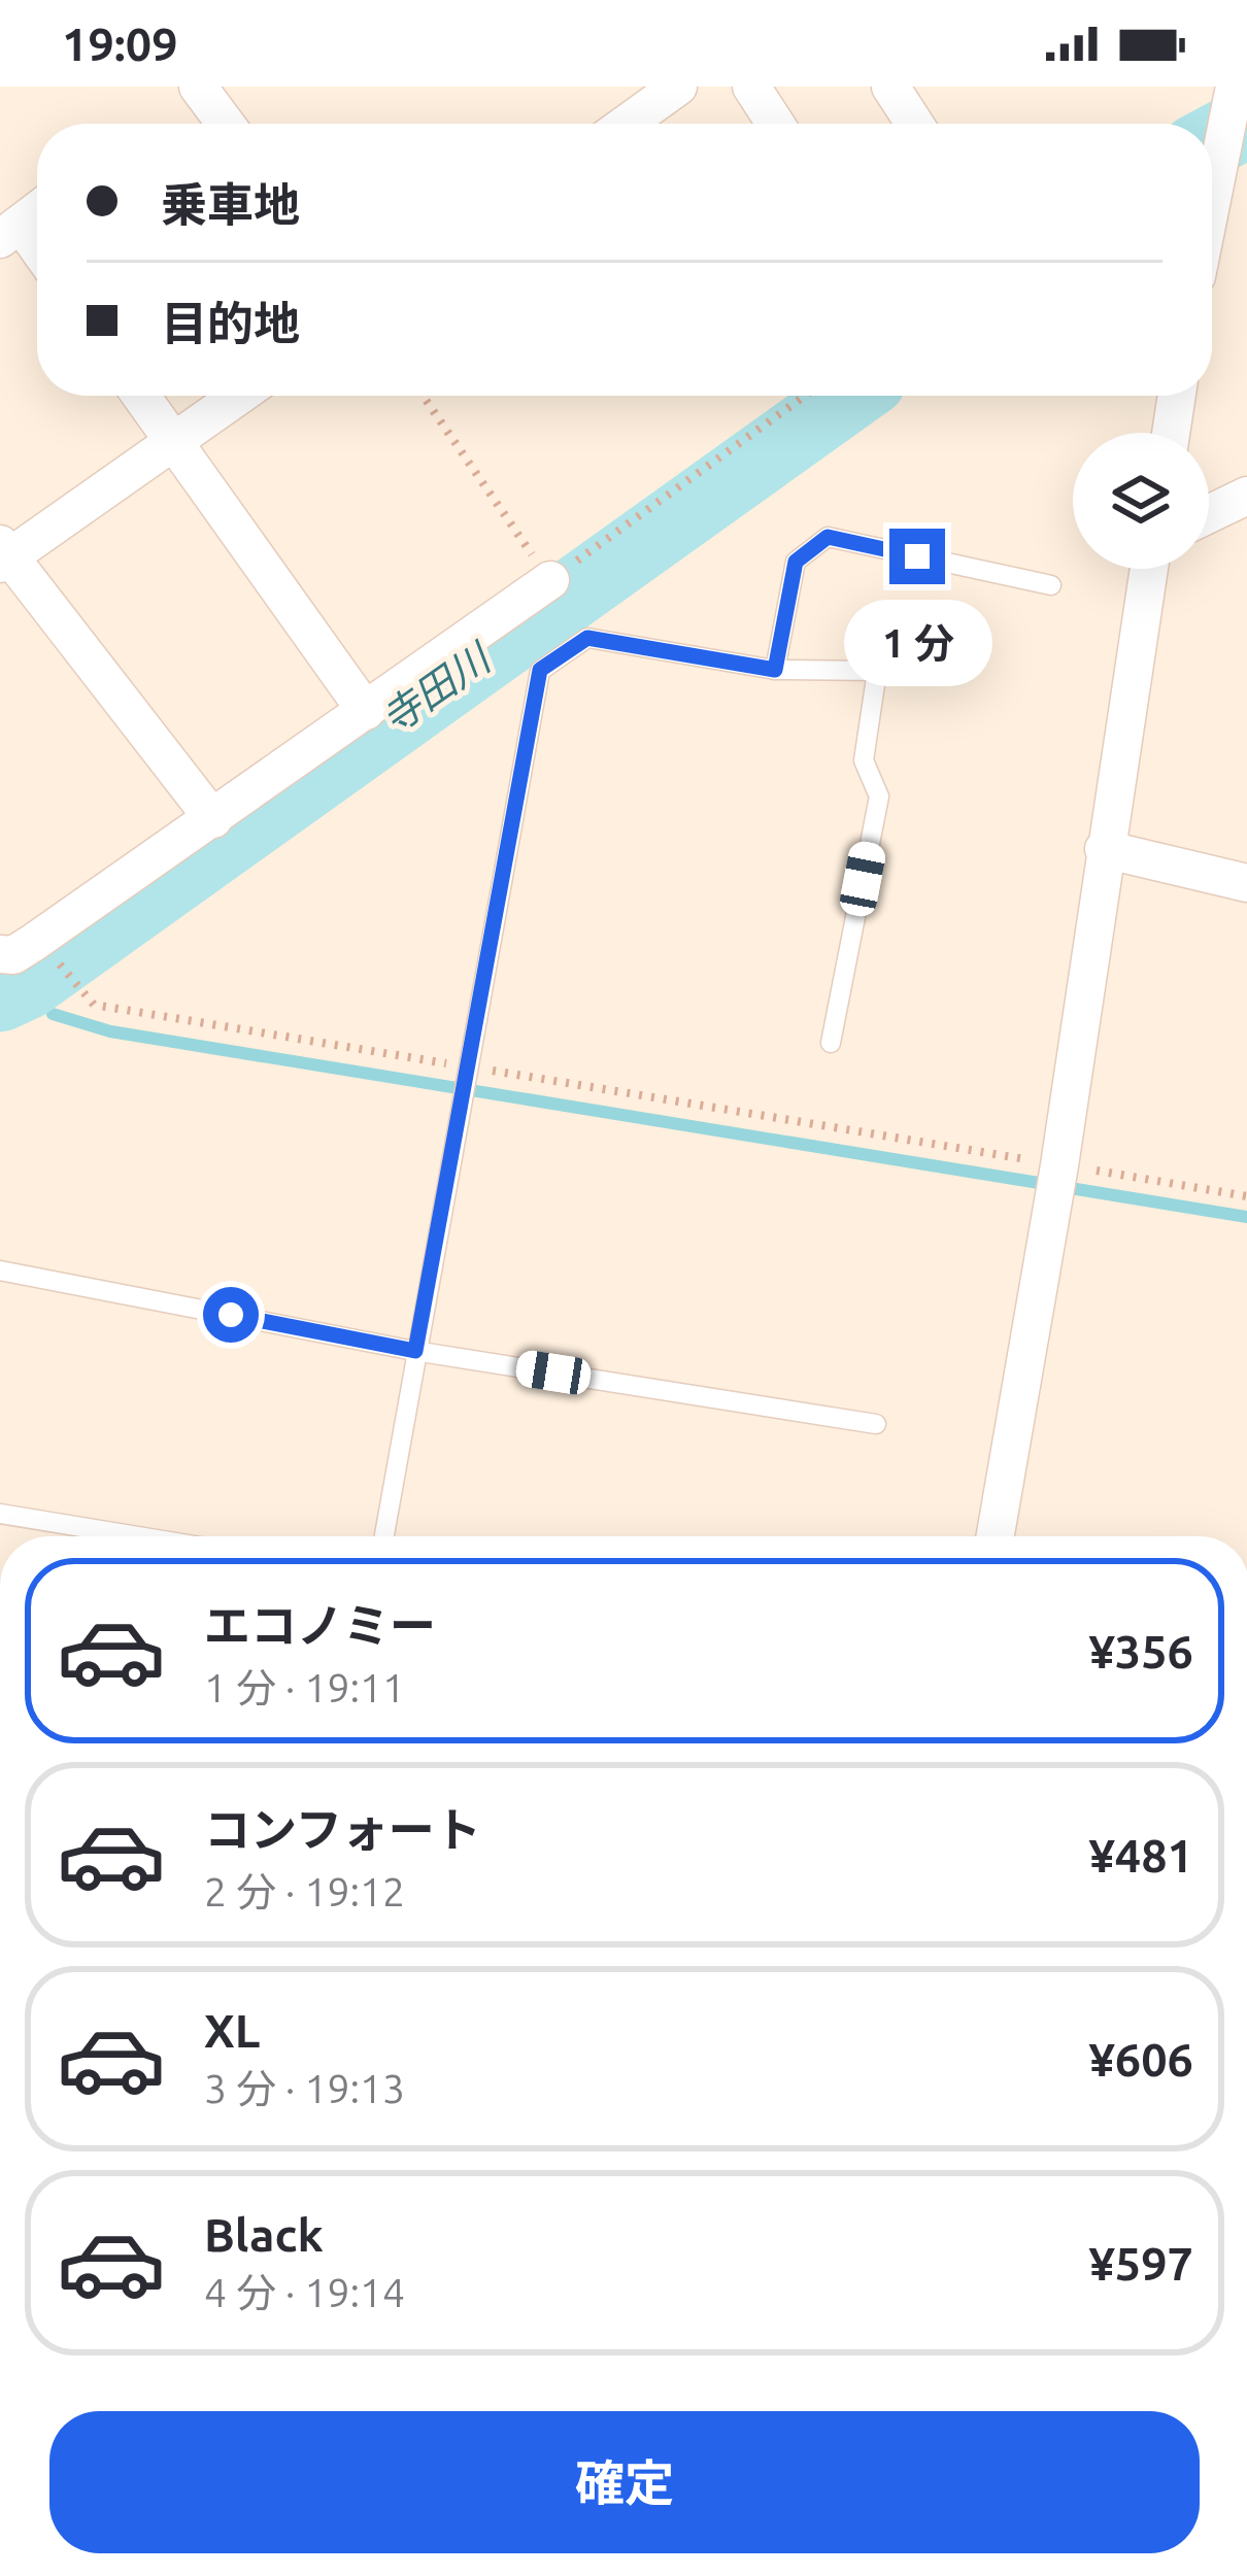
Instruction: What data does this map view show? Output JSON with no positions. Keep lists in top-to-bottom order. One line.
{"water":["寺田川"],"page":{"status":"19:09","banner":["乗車地","目的地"],"bubble":"1 分","list":[{"name":"エコノミー","note":"1 分 · 19:11","value":"¥356"},{"name":"コンフォート","note":"2 分 · 19:12","value":"¥481"},{"name":"XL","note":"3 分 · 19:13","value":"¥606"},{"name":"Black","note":"4 分 · 19:14","value":"¥597"}],"buttons":"確定"}}
